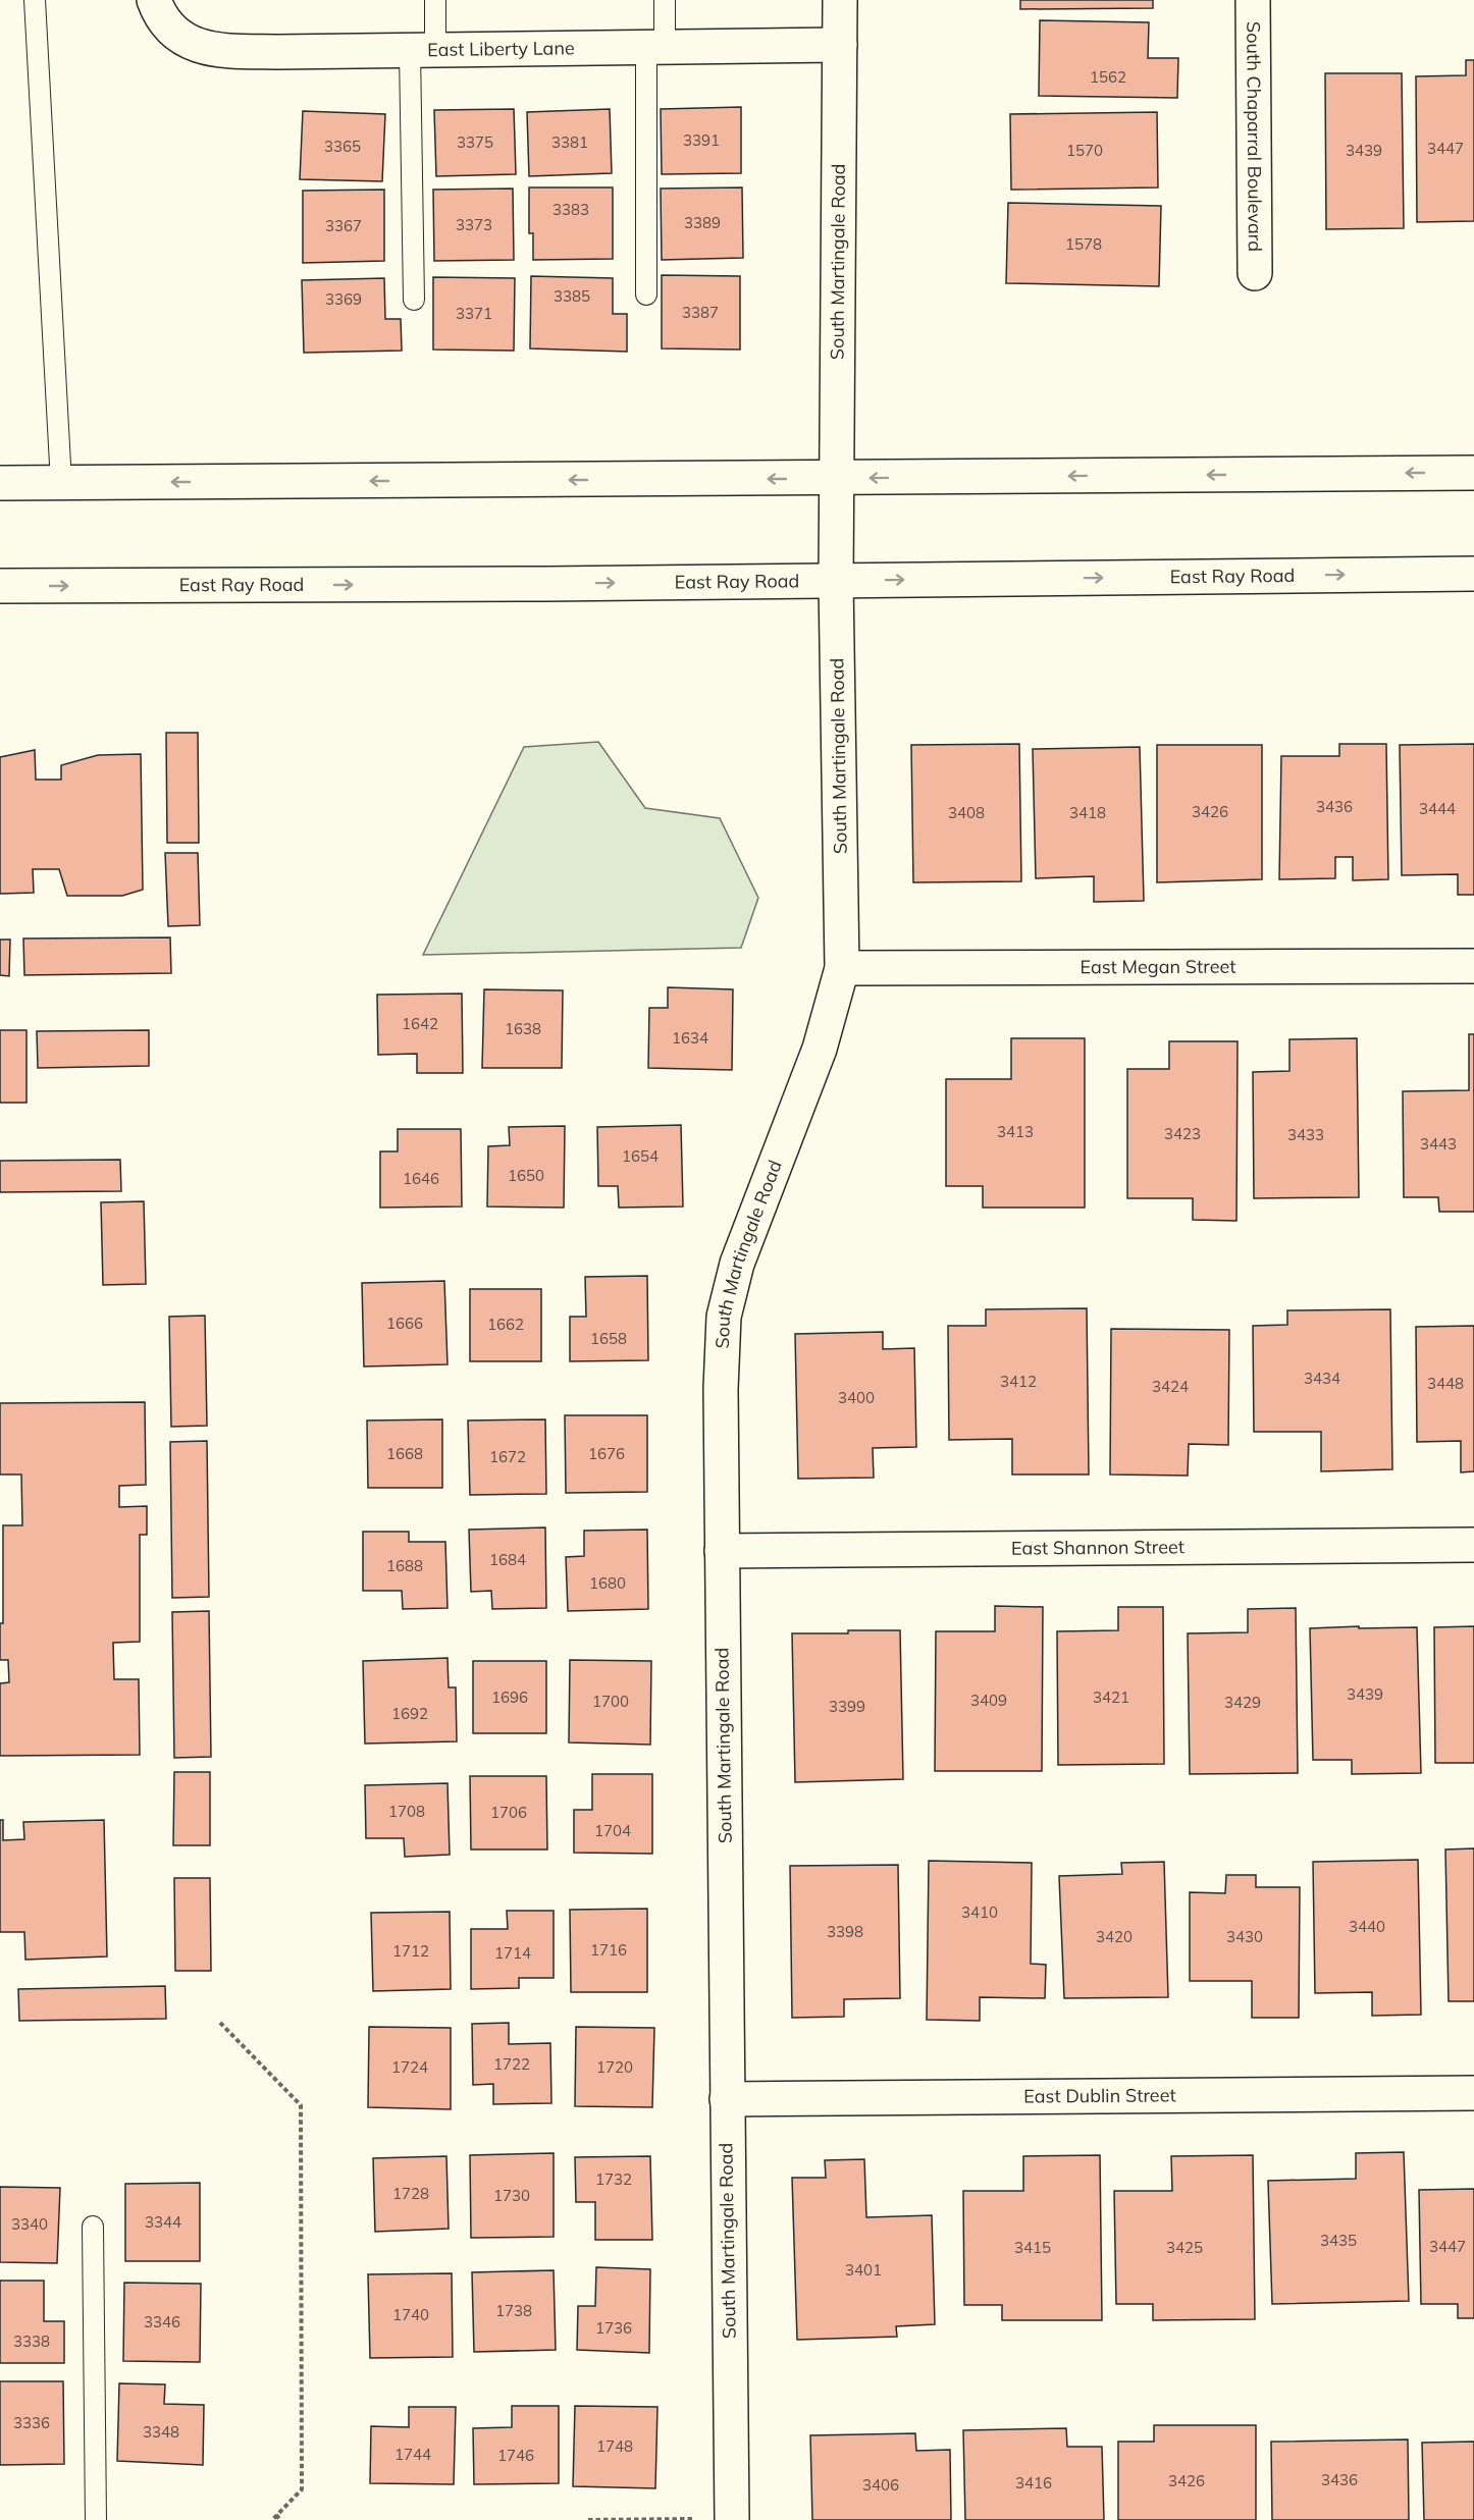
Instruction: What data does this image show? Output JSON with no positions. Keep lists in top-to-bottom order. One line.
{"streets":{"street":["East Liberty Lane","South Chaparral Boulevard","South Martingale Road","East Ray Road","East Megan Street","East Shannon Street","East Dublin Street"]},"crossings":[["East Liberty Lane","South Martingale Road"],["South Martingale Road","East Ray Road"],["South Martingale Road","East Megan Street"],["South Martingale Road","East Shannon Street"],["South Martingale Road","East Dublin Street"]],"house_numbers":["1562","3391","3375","3381","3365","3447","1570","3439","3383","3389","3373","3367","1578","3385","3369","3387","3371","3436","3444","3426","3408","3418","1642","1638","1634","3413","3423","3433","3443","1654","1650","1646","1666","1662","1658","3434","3412","3448","3424","3400","1668","1676","1672","1684","1688","1680","3439","1696","3421","3409","1700","3429","3399","1692","1708","1706","1704","3410","3440","3398","3420","3430","1716","1712","1714","1722","1724","1720","1732","1728","1730","3344","3340","3435","3447","3415","3425","3401","1738","1740","3346","1736","3338","3336","3348","1748","1744","1746","3436","3426","3416","3406"]}
